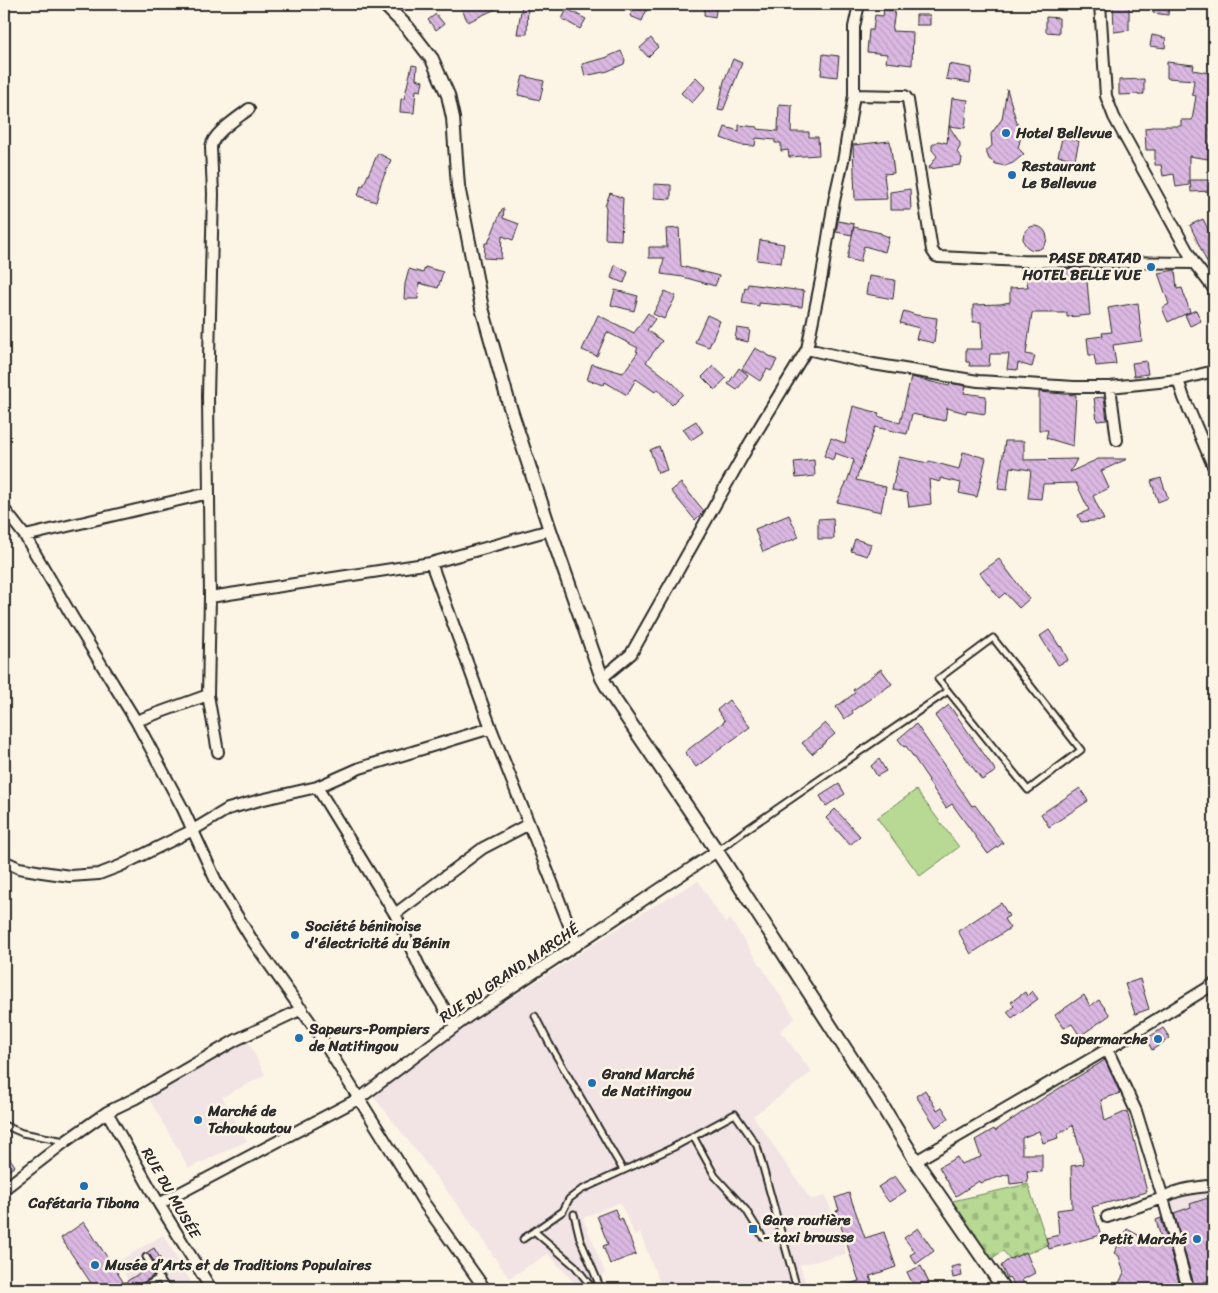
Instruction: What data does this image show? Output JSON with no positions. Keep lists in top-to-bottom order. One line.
{"streets":{"street":["RUE DU GRAND MARCHÉ","RUE DU MUSÉE"]},"crossings":[["RUE DU GRAND MARCHÉ","RUE DU MUSÉE"]],"places":{"other":["Hotel Bellevue","Restaurant Le Bellevue","PASE DRATAD HOTEL BELLE VUE","Société béninoise d'électricité du Bénin","Sapeurs-Pompiers de Natitingou","Supermarche","Grand Marché de Natitingou","Marché de Tchoukoutou","Cafétaria Tibona","Petit Marché","Musée d’Arts et de Traditions Populaires"],"transit":["Gare routière - taxi brousse"]}}
